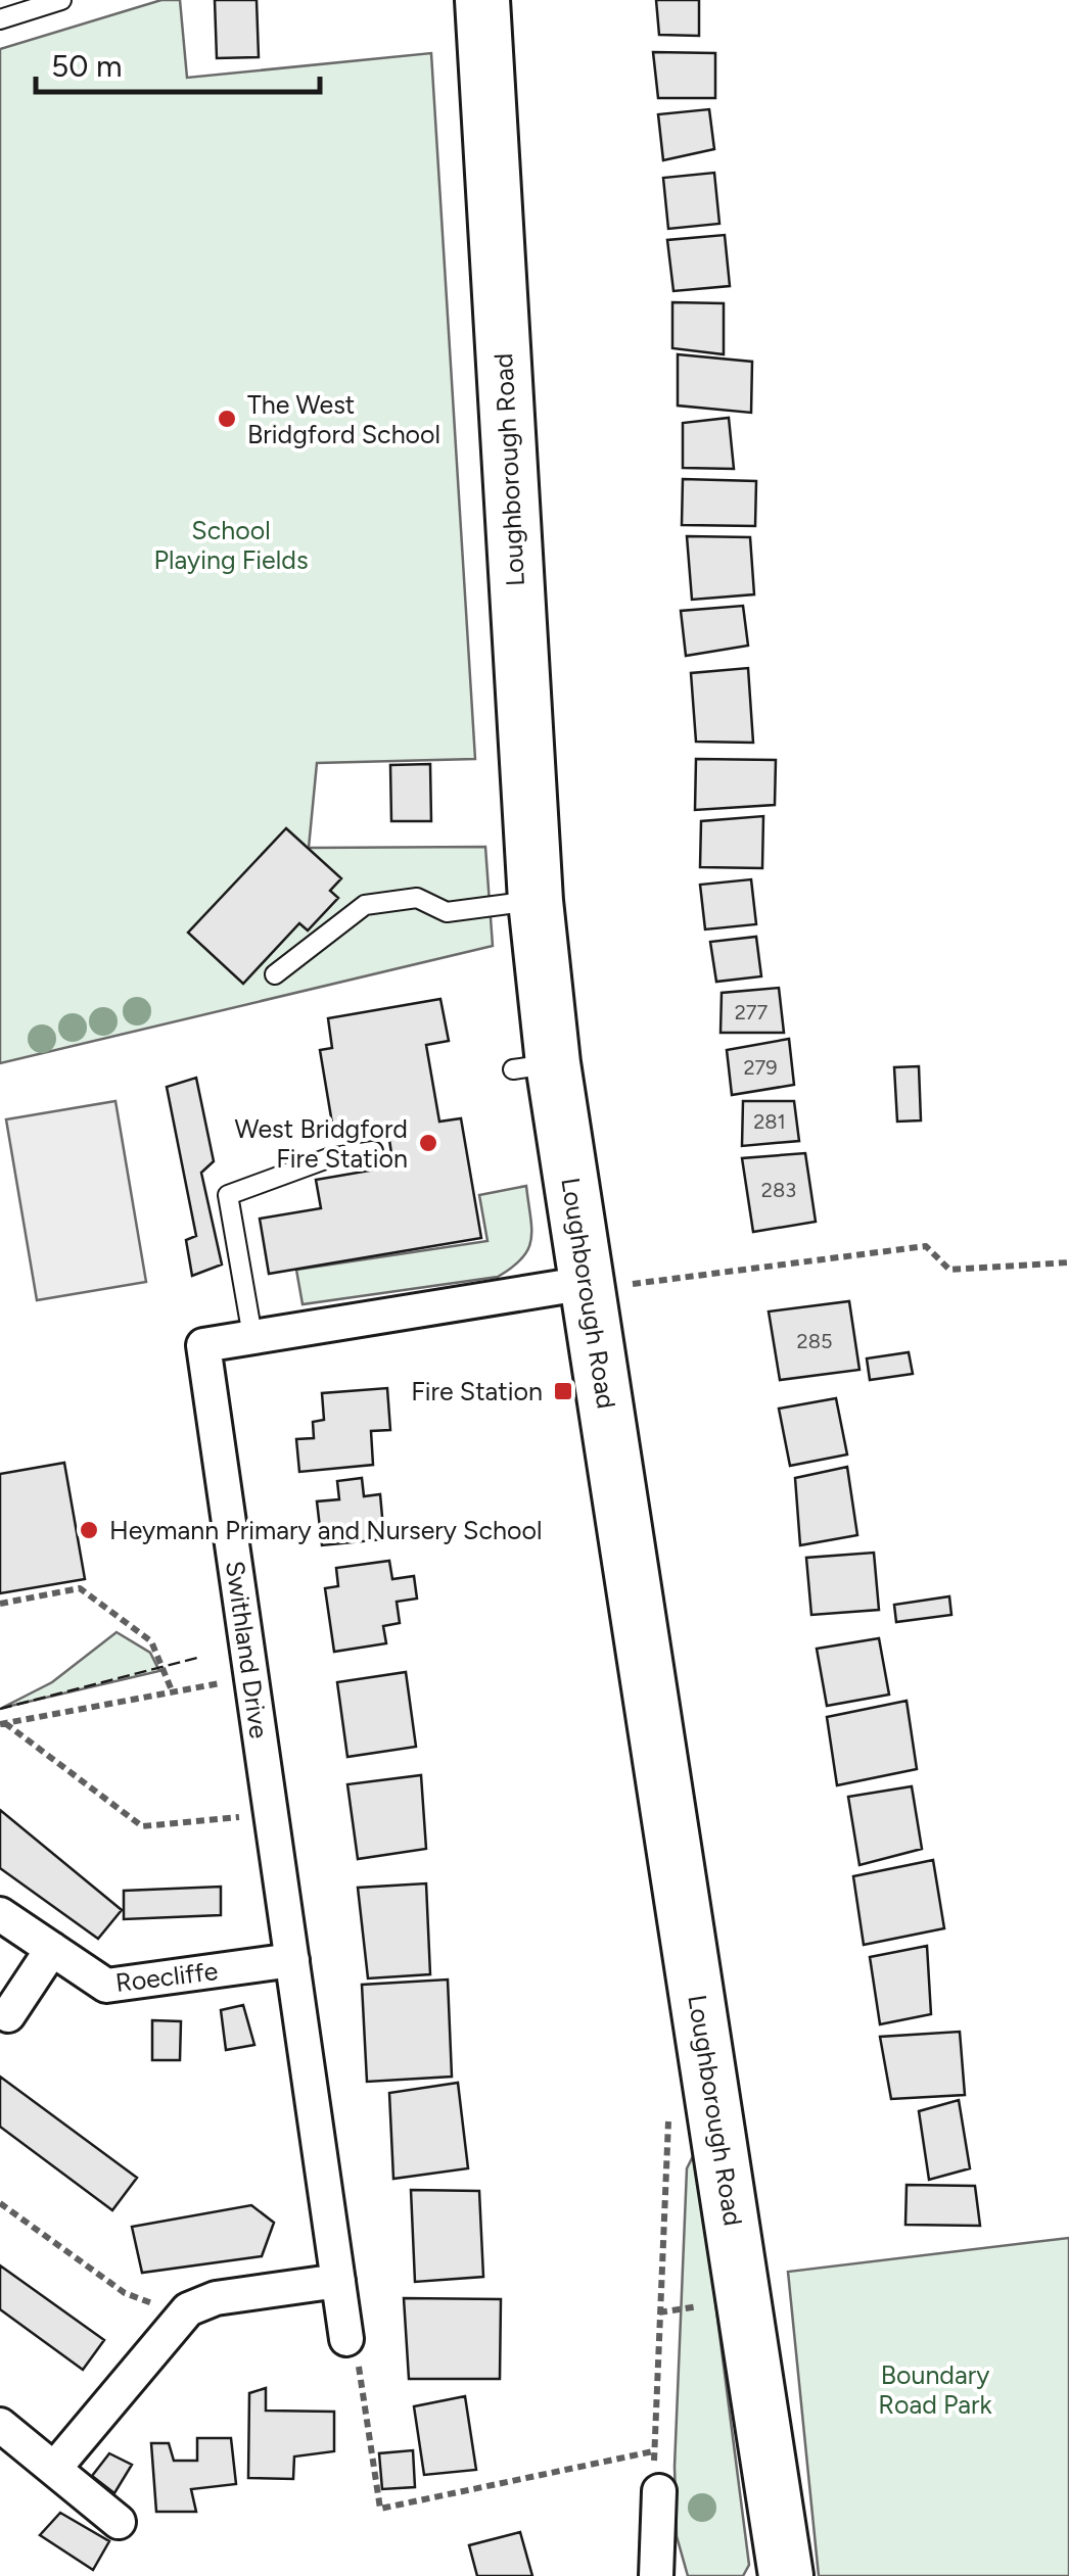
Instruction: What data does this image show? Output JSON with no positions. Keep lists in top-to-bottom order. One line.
{"streets":{"main road":["Loughborough Road"],"street":["Swithland Drive","Roecliffe"]},"crossings":[["Loughborough Road","Swithland Drive"],["Swithland Drive","Roecliffe"]],"parks":["School Playing Fields","Boundary Road Park"],"places":{"other":["The West Bridgford School","West Bridgford Fire Station","Heymann Primary and Nursery School"],"transit":["Fire Station"]},"house_numbers":["277","279","281","283","285"],"scale_bar":"50 m"}
